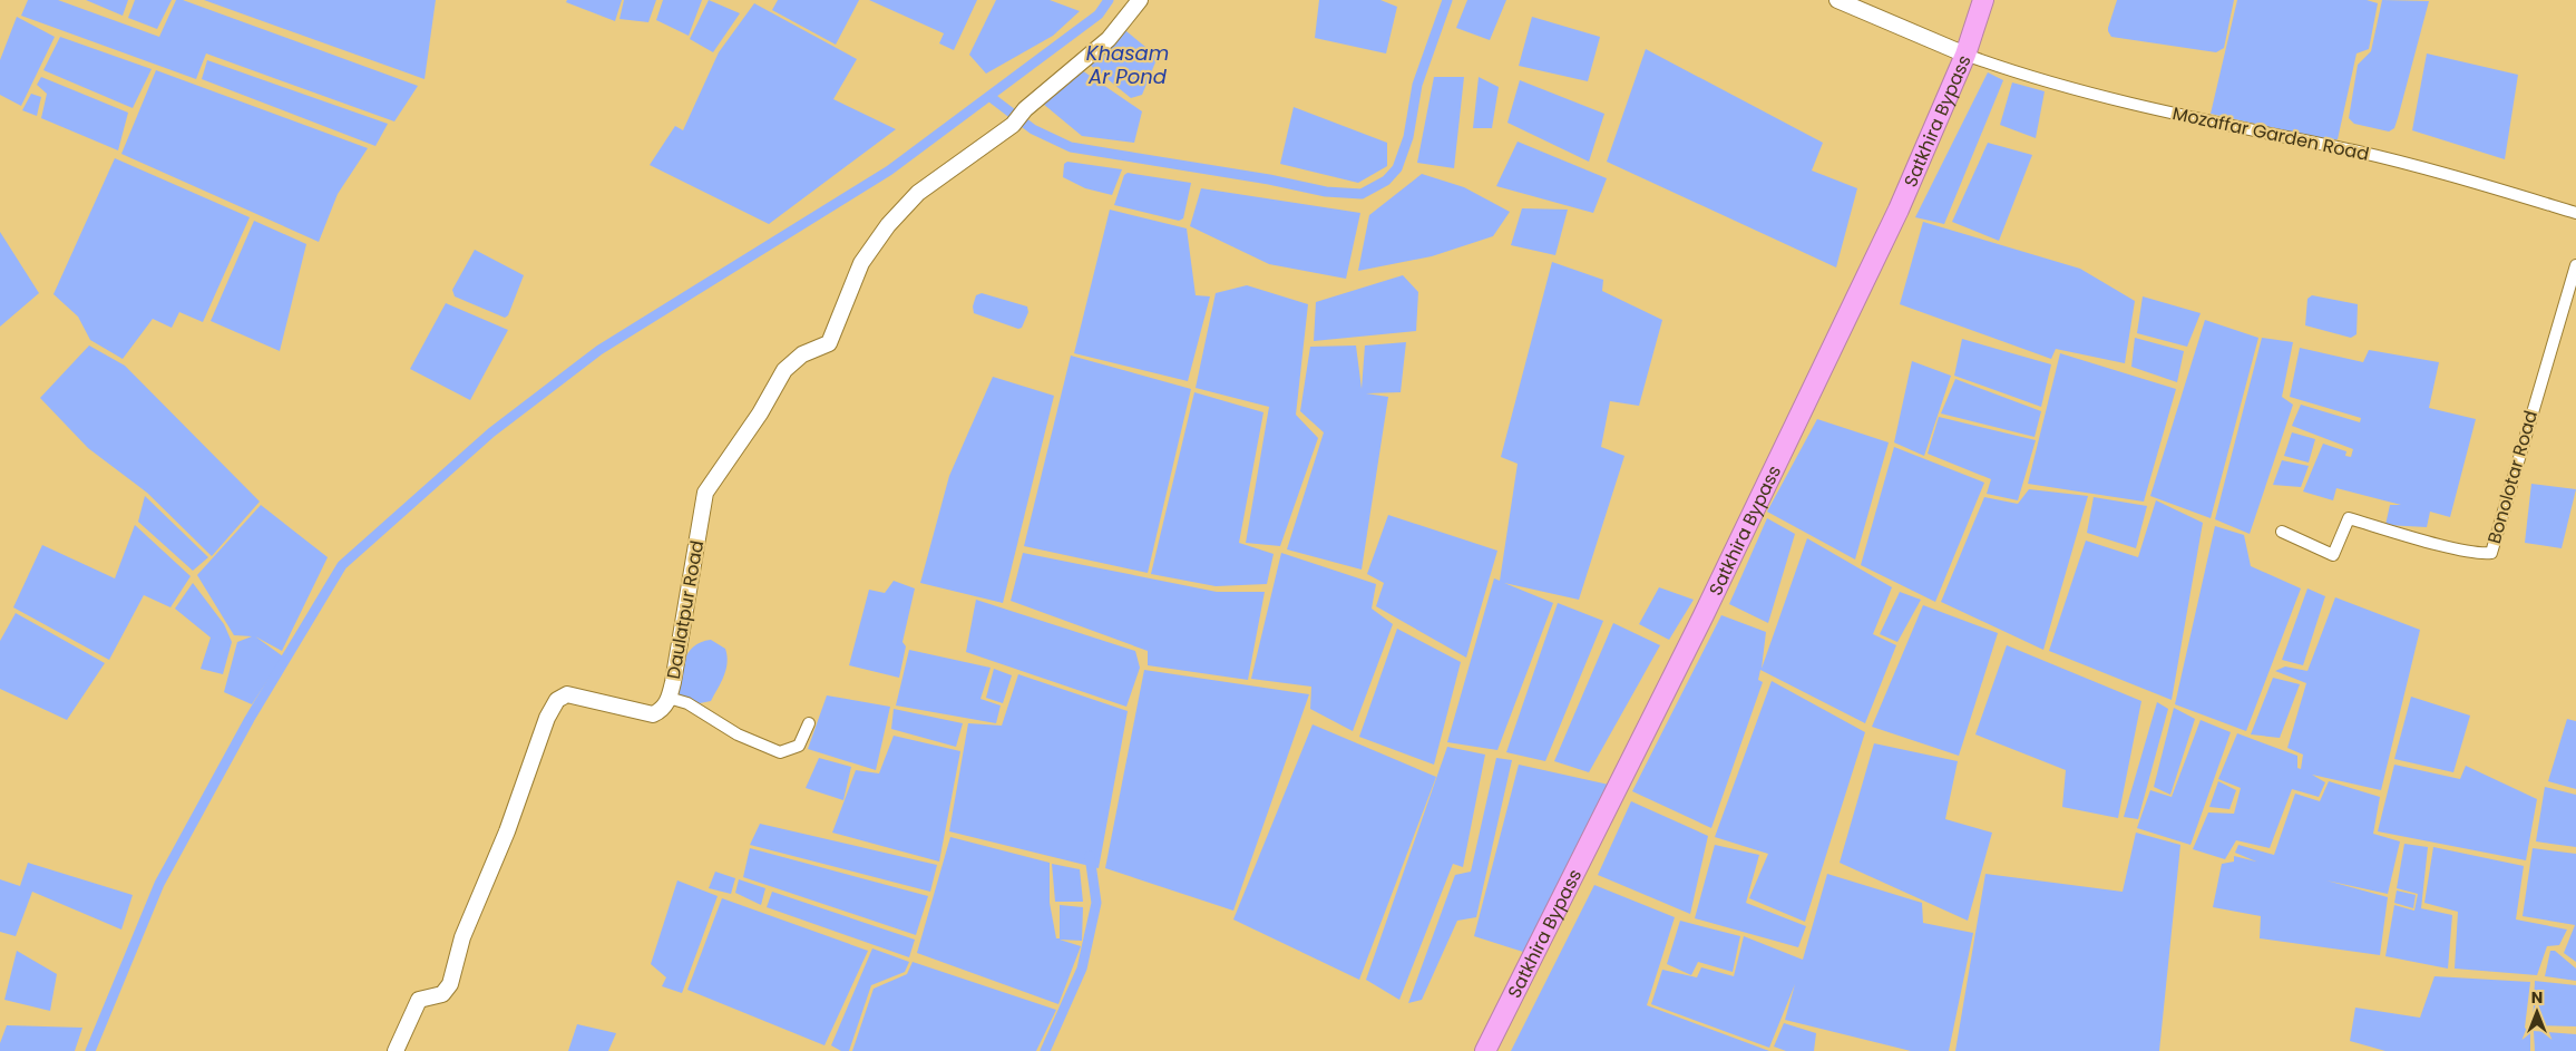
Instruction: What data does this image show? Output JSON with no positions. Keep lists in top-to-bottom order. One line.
{"streets":{"highway":["Satkhira Bypass"],"street":["Mozaffar Garden Road","Bonolotar Road","Daulatpur Road"]},"crossings":[["Satkhira Bypass","Mozaffar Garden Road"]],"water":["Khasam Ar Pond"],"north":"top"}
